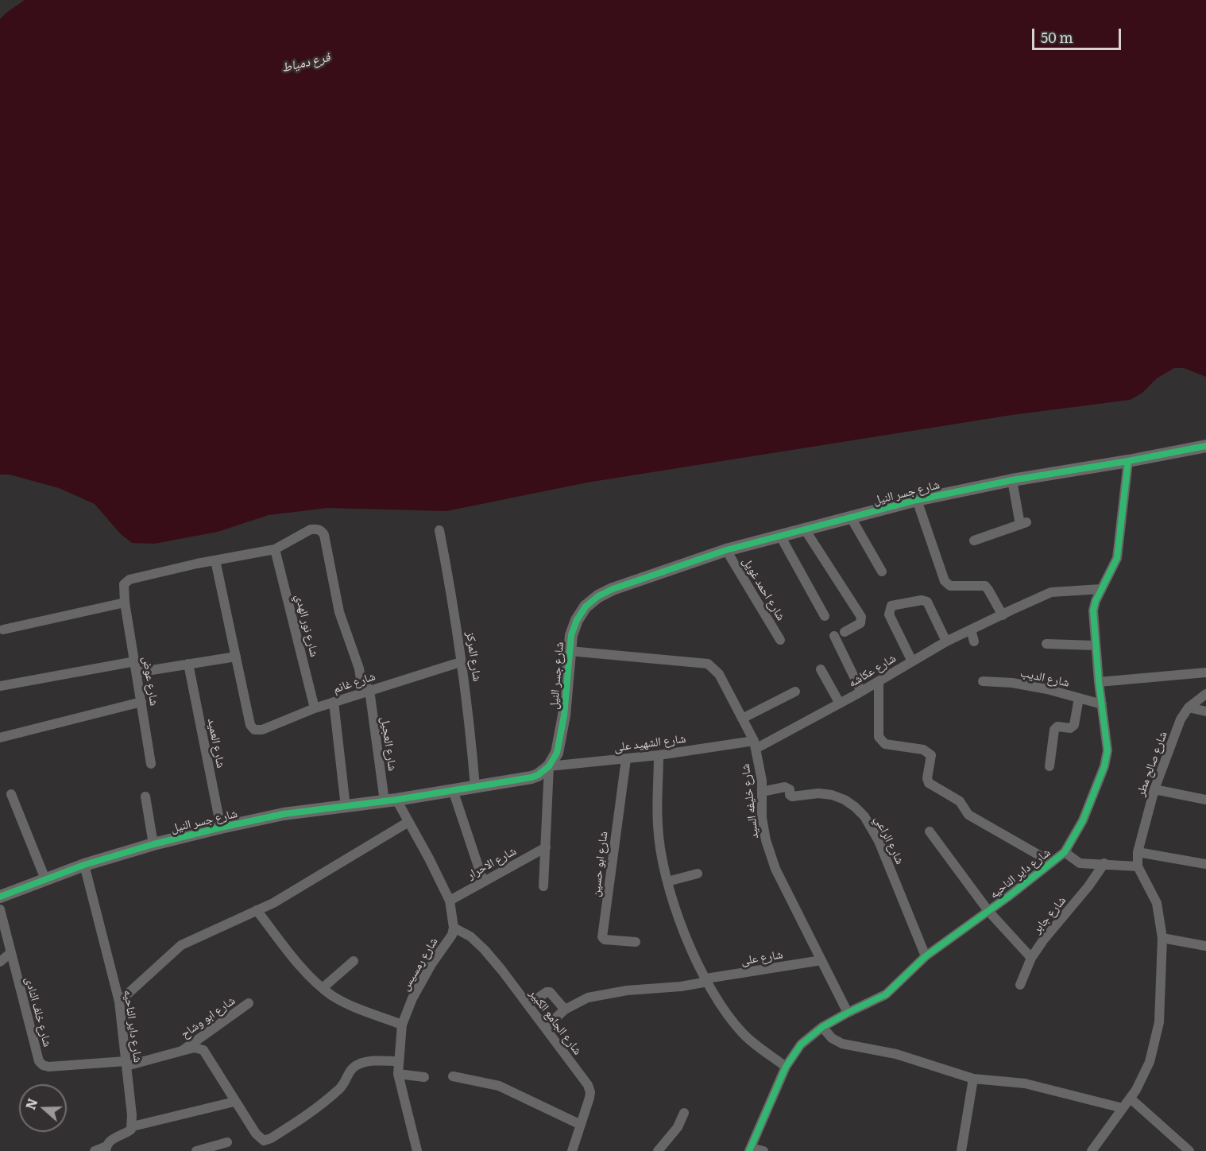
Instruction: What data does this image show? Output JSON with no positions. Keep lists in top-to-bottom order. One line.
{"streets":{"street":["شارع جسر النيل","شارع احمد غويل","شارع نور الهدي","شارع المركز","شارع عكاشه","شارع الديب","شارع عوض","شارع غانم","شارع العميد","شارع الشهيد على","شارع العجيل","شارع صالح مطر","شارع خليفه السيد","شارع الراعي","شارع الاحرار","شارع ابو حسين","شارع داير الناحيه","شارع جابر","شارع على","شارع رمسيس","شارع خلف النادى","شارع ابو وشاح","شارع الجامع الكبير"]},"crossings":[["شارع جسر النيل","شارع احمد غويل"],["شارع جسر النيل","شارع المركز"],["شارع جسر النيل","شارع العميد"],["شارع جسر النيل","شارع الشهيد على"],["شارع جسر النيل","شارع العجيل"],["شارع جسر النيل","شارع خليفه السيد"],["شارع جسر النيل","شارع داير الناحيه"],["شارع نور الهدي","شارع غانم"],["شارع نور الهدي","شارع العجيل"],["شارع عكاشه","شارع الشهيد على"],["شارع عكاشه","شارع خليفه السيد"],["شارع عكاشه","شارع داير الناحيه"],["شارع الديب","شارع داير الناحيه"],["شارع غانم","شارع العجيل"],["شارع الشهيد على","شارع خليفه السيد"],["شارع الشهيد على","شارع ابو حسين"],["شارع خليفه السيد","شارع الراعي"],["شارع خليفه السيد","شارع داير الناحيه"],["شارع خليفه السيد","شارع على"],["شارع الراعي","شارع داير الناحيه"],["شارع داير الناحيه","شارع خلف النادى"],["شارع داير الناحيه","شارع ابو وشاح"],["شارع على","شارع الجامع الكبير"],["شارع رمسيس","شارع الجامع الكبير"],["شارع خلف النادى","شارع ابو وشاح"]],"water":["فرع دمياط"],"scale_bar":"50 m","north":"left"}
